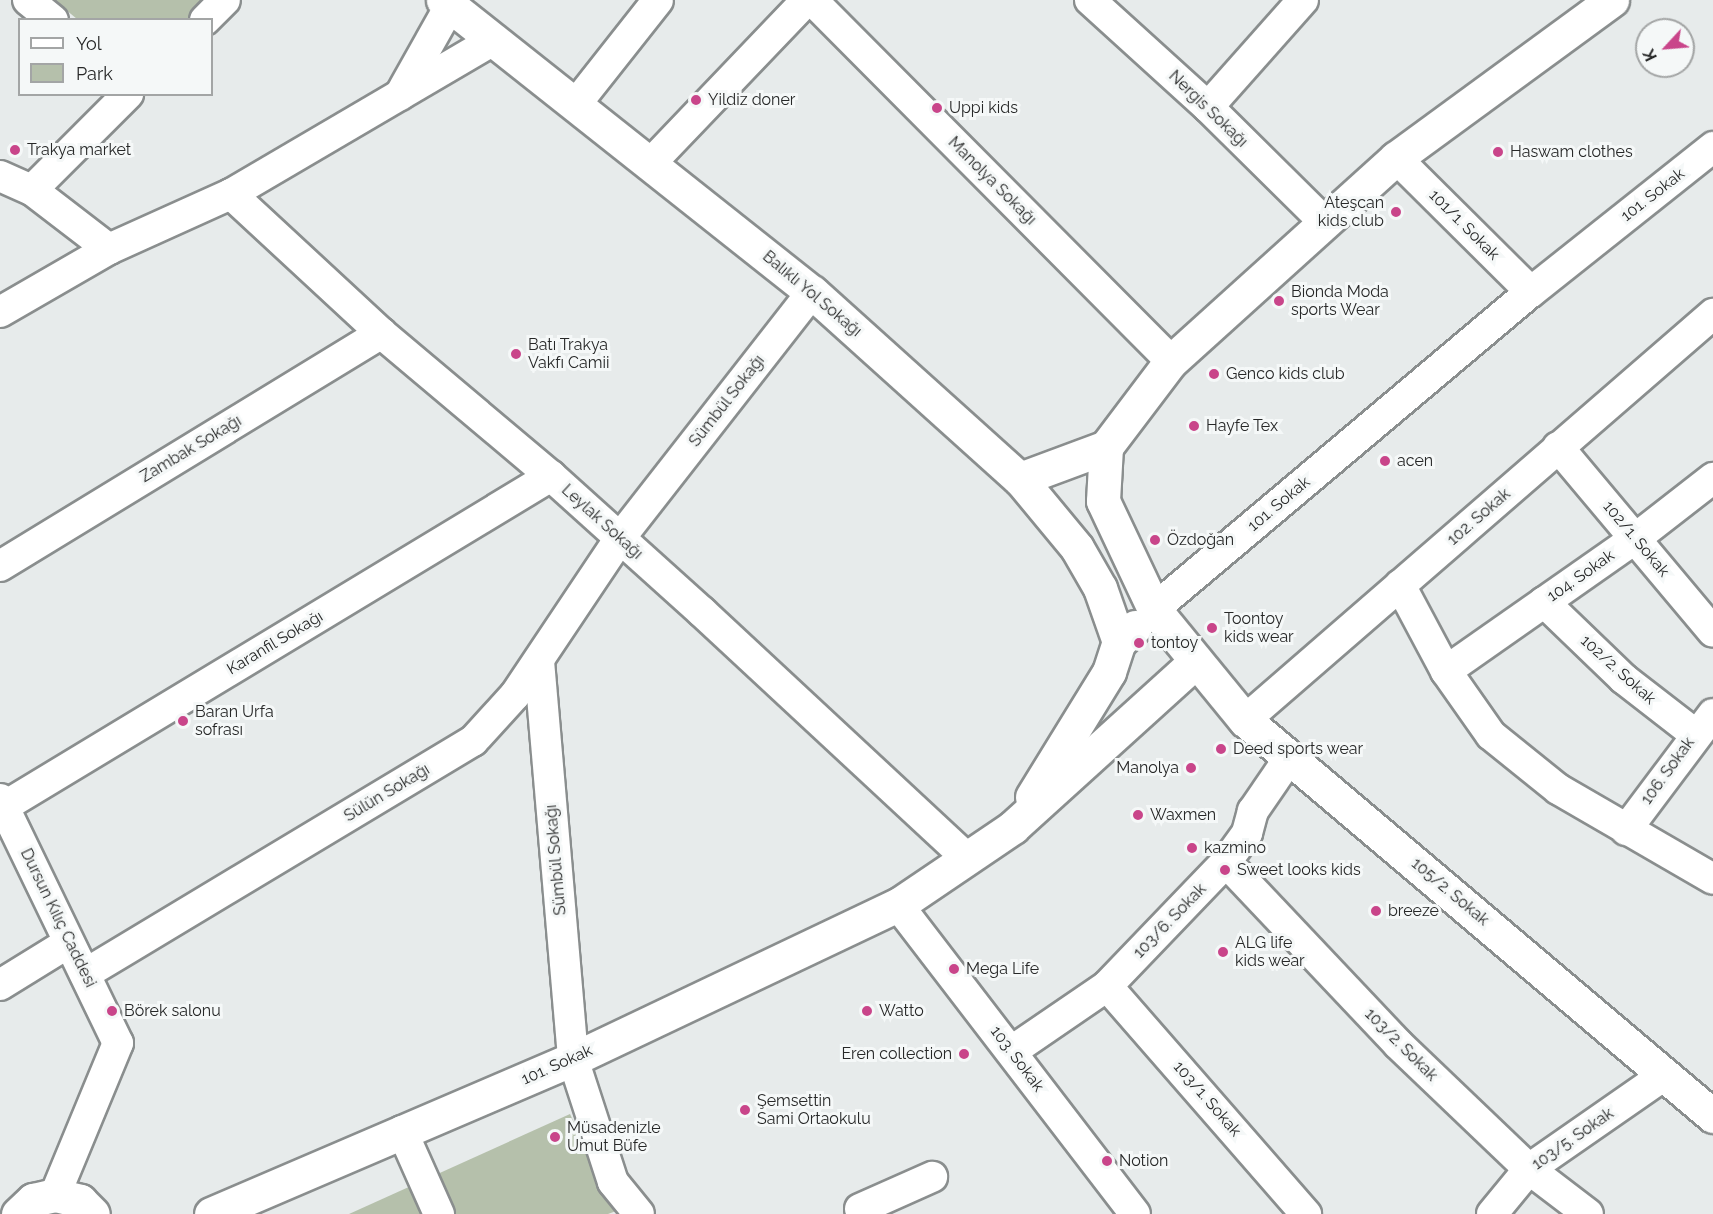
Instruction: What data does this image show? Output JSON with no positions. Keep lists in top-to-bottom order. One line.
{"streets":{"street":["Nergis Sokağı","Manolya Sokağı","101. Sokak","101/1. Sokak","Balıklı Yol Sokağı","Sümbül Sokağı","Zambak Sokağı","102. Sokak","Leylak Sokağı","102/1. Sokak","104. Sokak","Karanfil Sokağı","102/2. Sokak","106. Sokak","Sülün Sokağı","105/2. Sokak","Dursun Kılıç Caddesi","103/6. Sokak","103/2. Sokak","103. Sokak","103/1. Sokak","103/5. Sokak"]},"crossings":[["101. Sokak","101/1. Sokak"],["101. Sokak","Balıklı Yol Sokağı"],["101. Sokak","Sümbül Sokağı"],["101. Sokak","Leylak Sokağı"],["101. Sokak","105/2. Sokak"],["101. Sokak","103. Sokak"],["Balıklı Yol Sokağı","Sümbül Sokağı"],["Sümbül Sokağı","Leylak Sokağı"],["Sümbül Sokağı","Sülün Sokağı"],["Zambak Sokağı","Leylak Sokağı"],["102. Sokak","102/1. Sokak"],["102. Sokak","105/2. Sokak"],["Leylak Sokağı","Karanfil Sokağı"],["Leylak Sokağı","Sülün Sokağı"],["102/1. Sokak","104. Sokak"],["104. Sokak","102/2. Sokak"],["Karanfil Sokağı","Dursun Kılıç Caddesi"],["102/2. Sokak","106. Sokak"],["Sülün Sokağı","Dursun Kılıç Caddesi"],["105/2. Sokak","103/6. Sokak"],["105/2. Sokak","103/5. Sokak"],["103/6. Sokak","103/2. Sokak"],["103/6. Sokak","103. Sokak"],["103/6. Sokak","103/1. Sokak"],["103/2. Sokak","103/5. Sokak"]],"places":["Yildiz doner","Uppi kids","Trakya market","Haswam clothes","Ateşcan kids club","Bionda Moda sports Wear","Batı Trakya Vakfı Camii","Genco kids club","Hayfe Tex","acen","Özdoğan","Toontoy kids wear","tontoy","Baran Urfa sofrası","Deed sports wear","Manolya","Waxmen","kazmino","Sweet looks kids","breeze","ALG life kids wear","Mega Life","Börek salonu","Watto","Eren collection","Şemsettin Sami Ortaokulu","Müsadenizle Umut Büfe","Notion"],"legend":["Yol","Park"],"north":"bottom left"}
